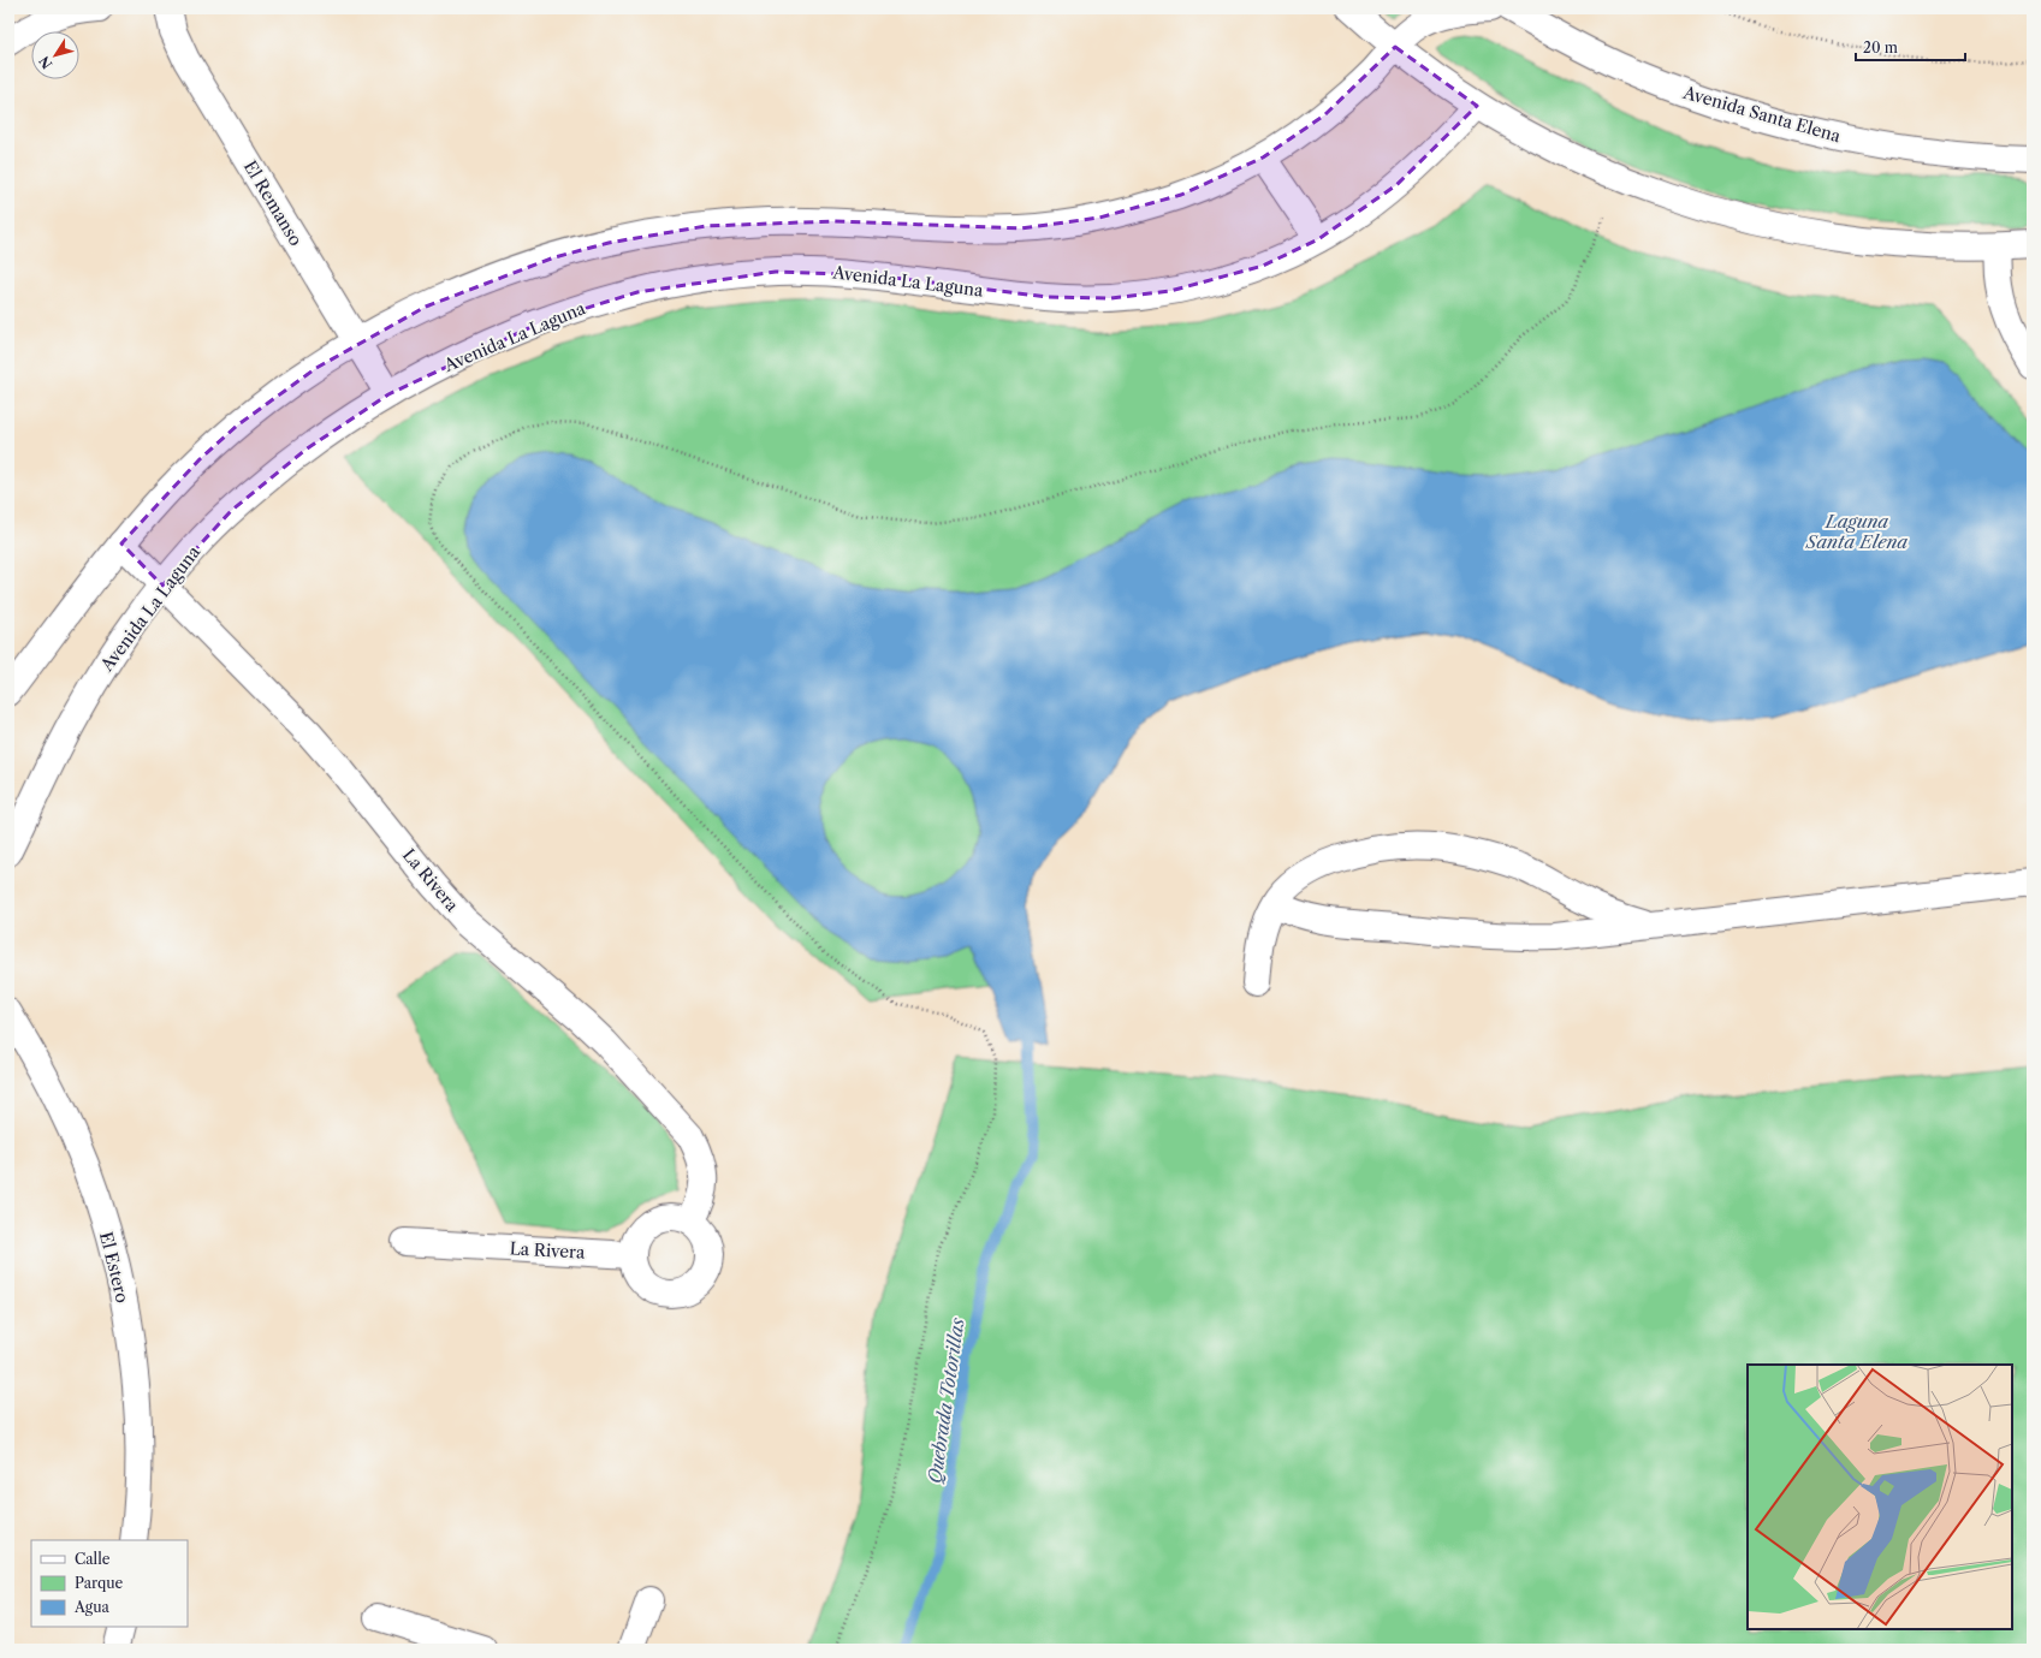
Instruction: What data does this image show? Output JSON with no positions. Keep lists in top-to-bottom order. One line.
{"streets":{"street":["Avenida Santa Elena","El Remanso","Avenida La Laguna","La Rivera","El Estero"]},"crossings":[["El Remanso","Avenida La Laguna"],["Avenida La Laguna","La Rivera"]],"water":["Laguna Santa Elena","Quebrada Totorillas"],"legend":["Calle","Parque","Agua"],"scale_bar":"20 m","north":"bottom left"}
